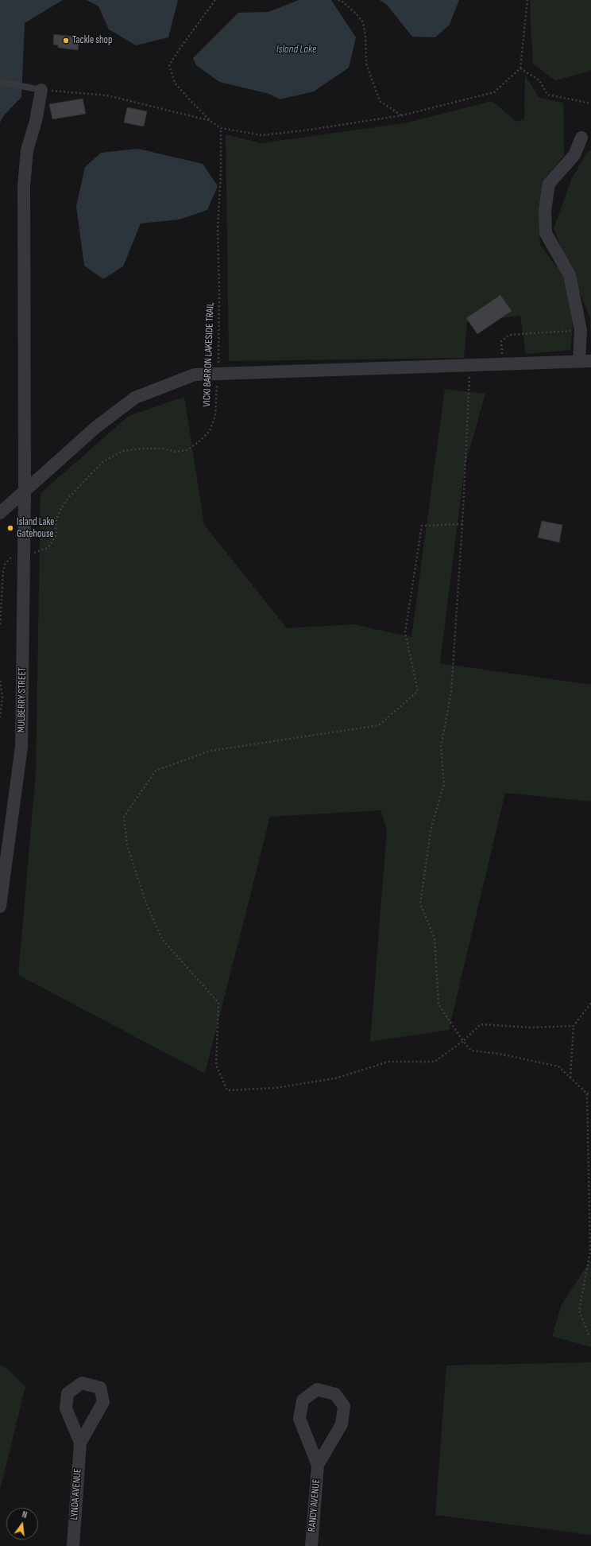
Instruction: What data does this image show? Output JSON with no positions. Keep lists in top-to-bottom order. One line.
{"streets":{"street":["MULBERRY STREET","LYNDA AVENUE","RANDY AVENUE"],"path":["VICKI BARRON LAKESIDE TRAIL"]},"crossings":[["VICKI BARRON LAKESIDE TRAIL","MULBERRY STREET"]],"water":["Island Lake"],"places":["Tackle shop","Island Lake Gatehouse"],"north":"top"}
